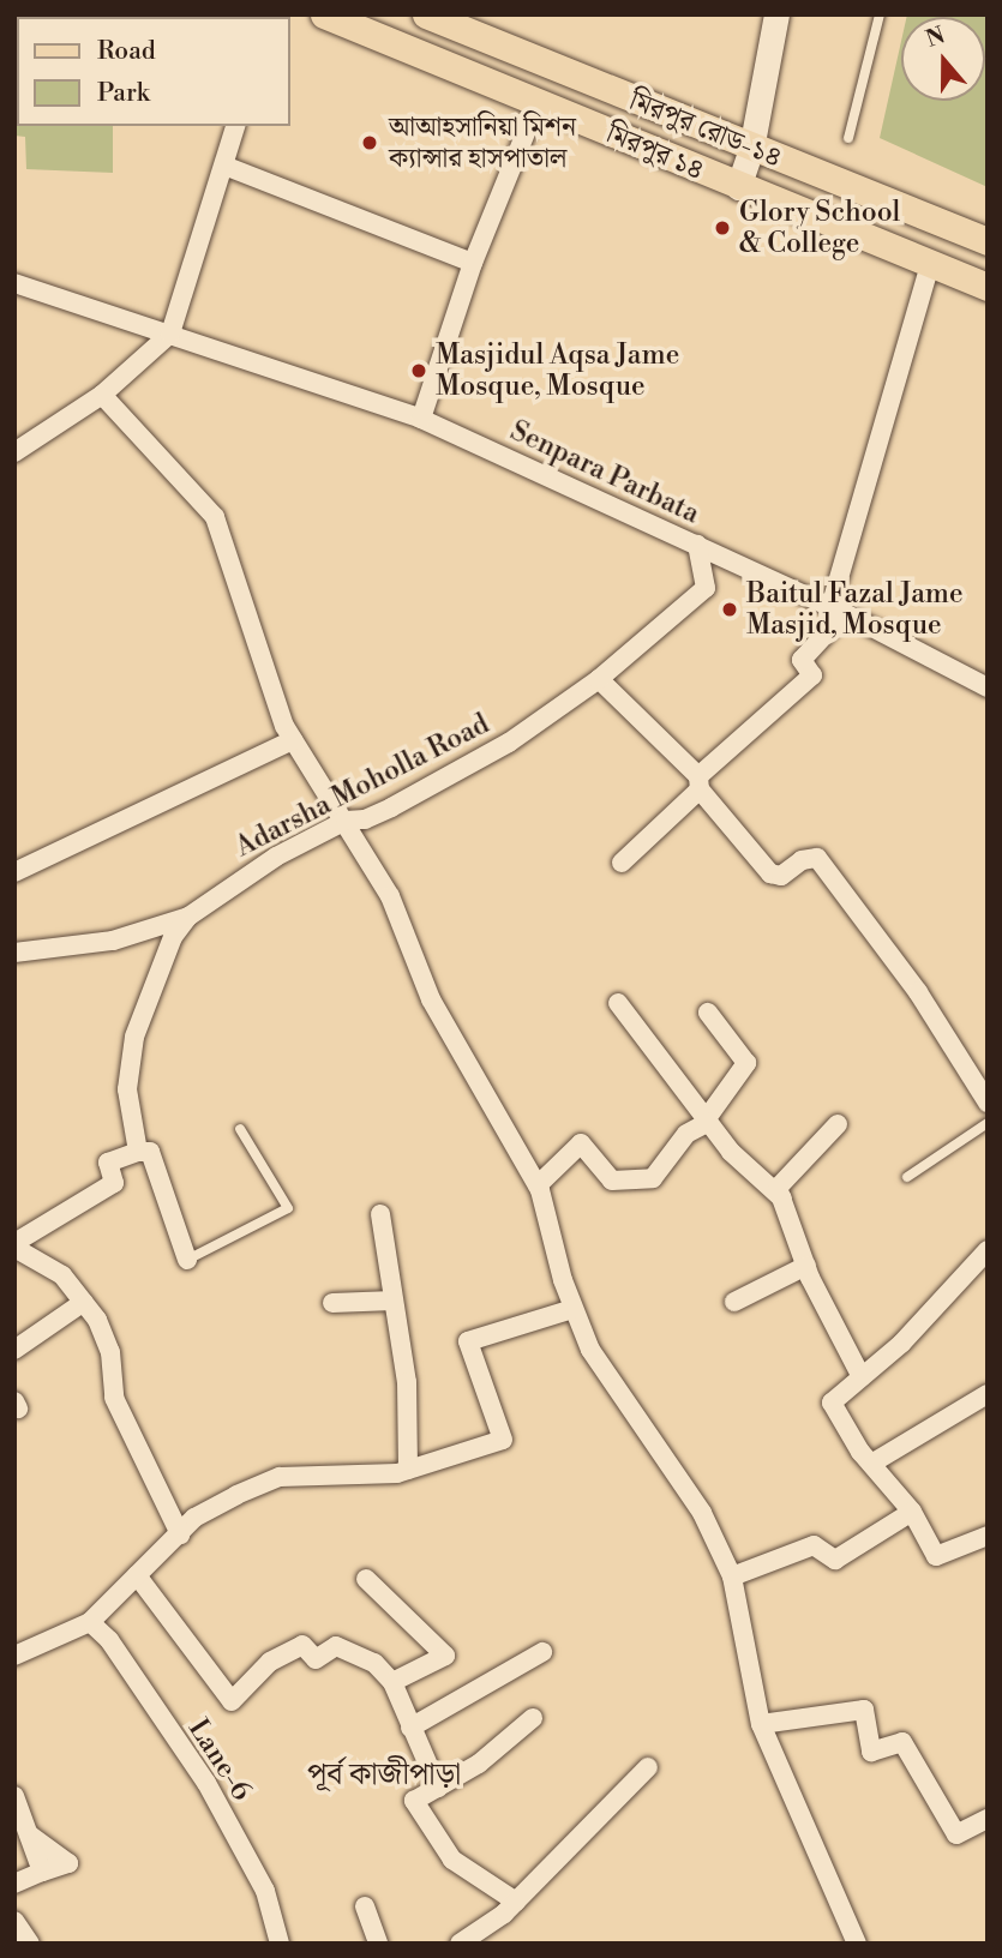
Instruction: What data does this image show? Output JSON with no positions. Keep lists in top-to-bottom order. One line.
{"streets":{"main road":["মিরপুর রোড-১৪","মিরপুর ১৪"],"street":["Senpara Parbata","Adarsha Moholla Road","Lane-6"]},"crossings":[["Senpara Parbata","Adarsha Moholla Road"]],"districts":["পূর্ব কাজীপাড়া"],"places":["আআহসানিয়া মিশন ক্যান্সার হাসপাতাল","Glory School & College","Masjidul Aqsa Jame Mosque, Mosque","Baitul Fazal Jame Masjid, Mosque"],"legend":["Road","Park"],"north":"top"}
